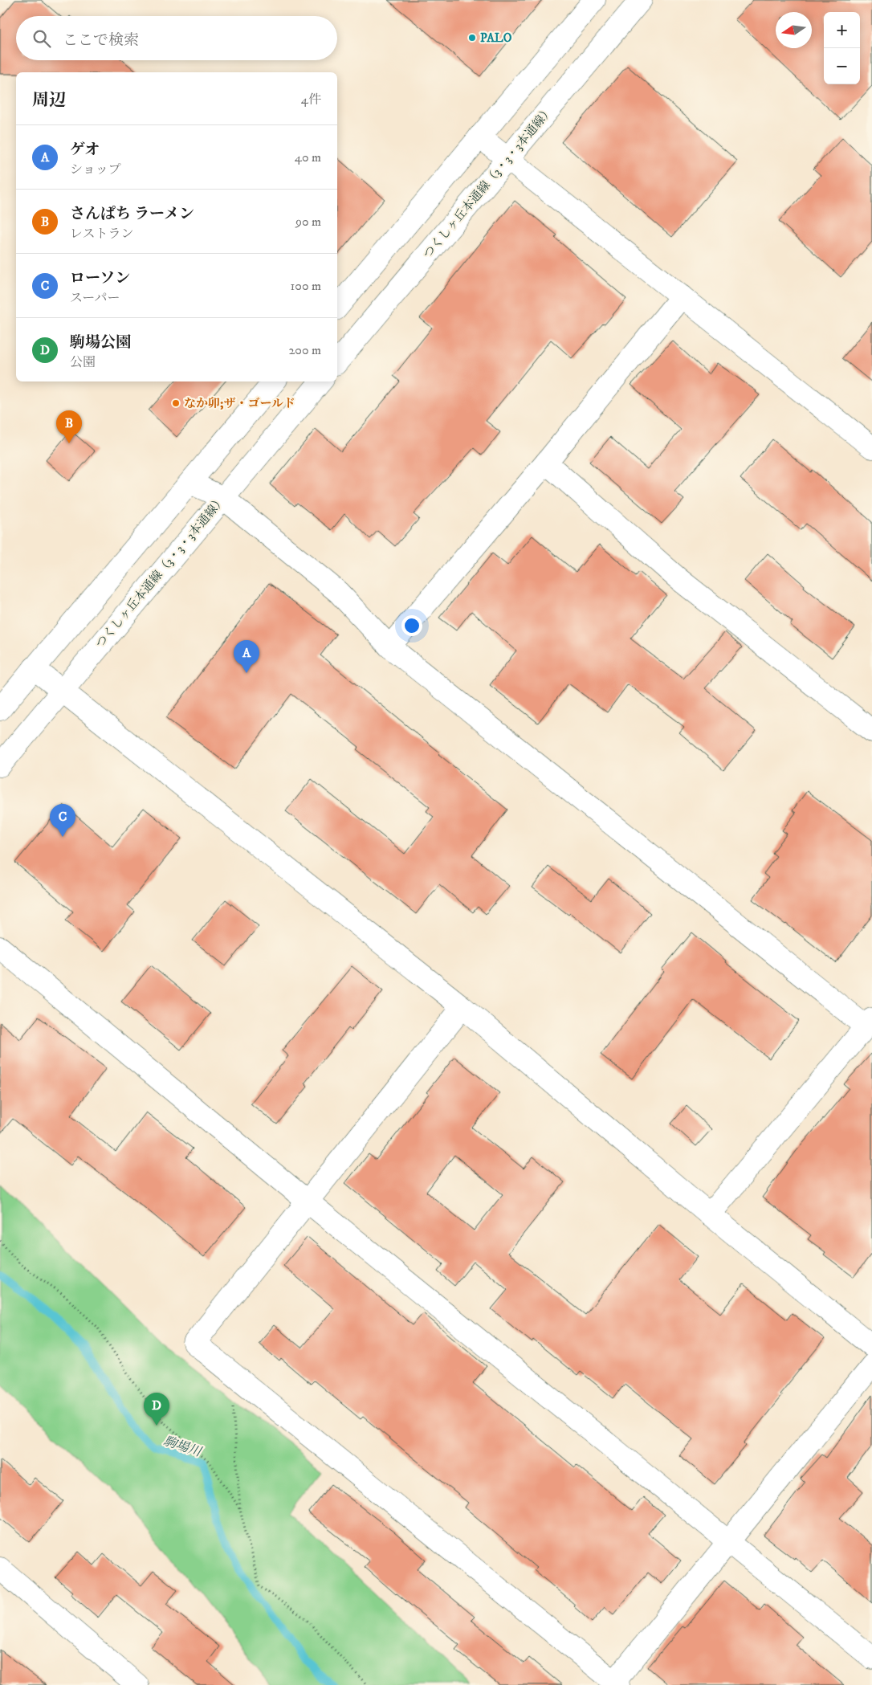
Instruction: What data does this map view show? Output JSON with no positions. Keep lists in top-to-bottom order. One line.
{"streets":{"street":["つくしヶ丘本通線（3・3・3本通線）"]},"water":["駒場川"],"places":["PALO","なか卯;ザ・ゴールド"],"north":"left","page":{"map_buttons":["+","−"],"search":"ここで検索","heading":["周辺","4件"],"list":[{"mark":"A","name":"ゲオ","note":"ショップ","value":"40 m"},{"mark":"B","name":"さんぱち ラーメン","note":"レストラン","value":"90 m"},{"mark":"C","name":"ローソン","note":"スーパー","value":"100 m"},{"mark":"D","name":"駒場公園","note":"公園","value":"200 m"}],"pins":["B","A","C","D"]}}
